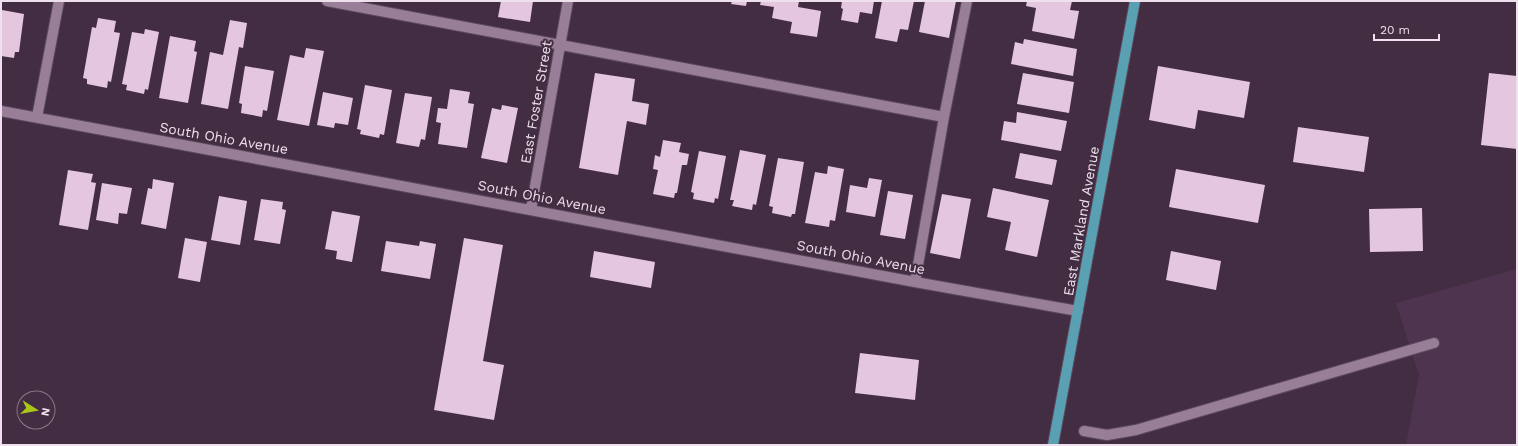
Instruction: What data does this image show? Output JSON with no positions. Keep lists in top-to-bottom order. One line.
{"streets":{"main road":["East Markland Avenue"],"street":["East Foster Street","South Ohio Avenue"]},"crossings":[["East Foster Street","South Ohio Avenue"],["South Ohio Avenue","East Markland Avenue"]],"scale_bar":"20 m","north":"right"}
